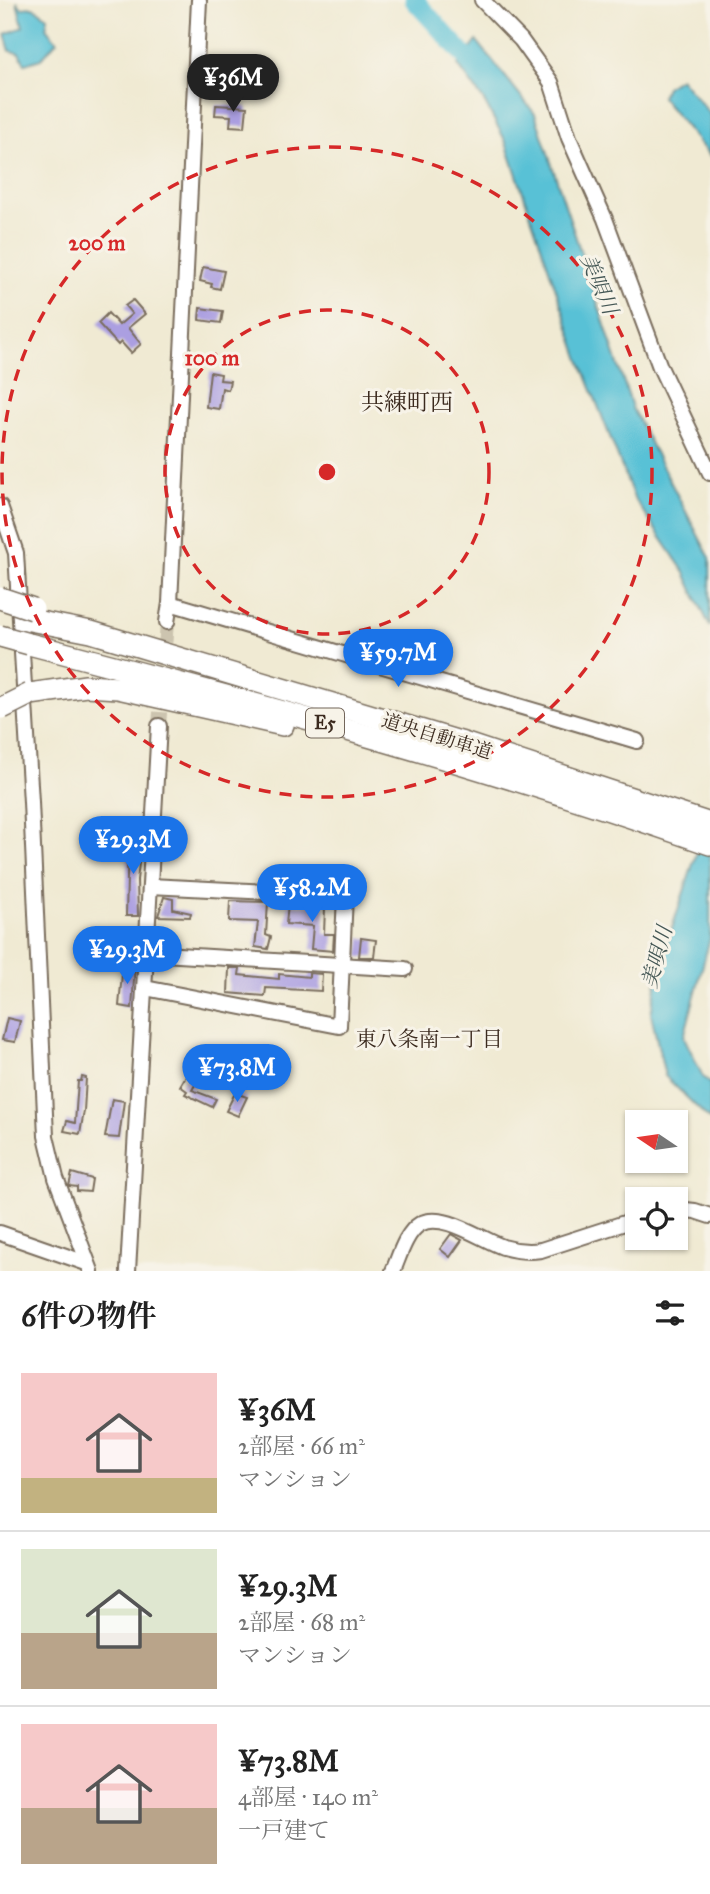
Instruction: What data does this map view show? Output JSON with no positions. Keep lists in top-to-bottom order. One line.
{"streets":{"highway":["E5","道央自動車道"]},"districts":["共練町西","東八条南一丁目"],"water":["美唄川"],"north":"left","page":{"price":["¥36M","¥59.7M","¥29.3M","¥58.2M","¥29.3M","¥73.8M"],"heading":"6件の物件","list":[{"name":"¥36M","note":"2部屋 · 66 m² · マンション"},{"name":"¥29.3M","note":"2部屋 · 68 m² · マンション"},{"name":"¥73.8M","note":"4部屋 · 140 m² · 一戸建て"}]},"rings":["200 m","100 m"]}
